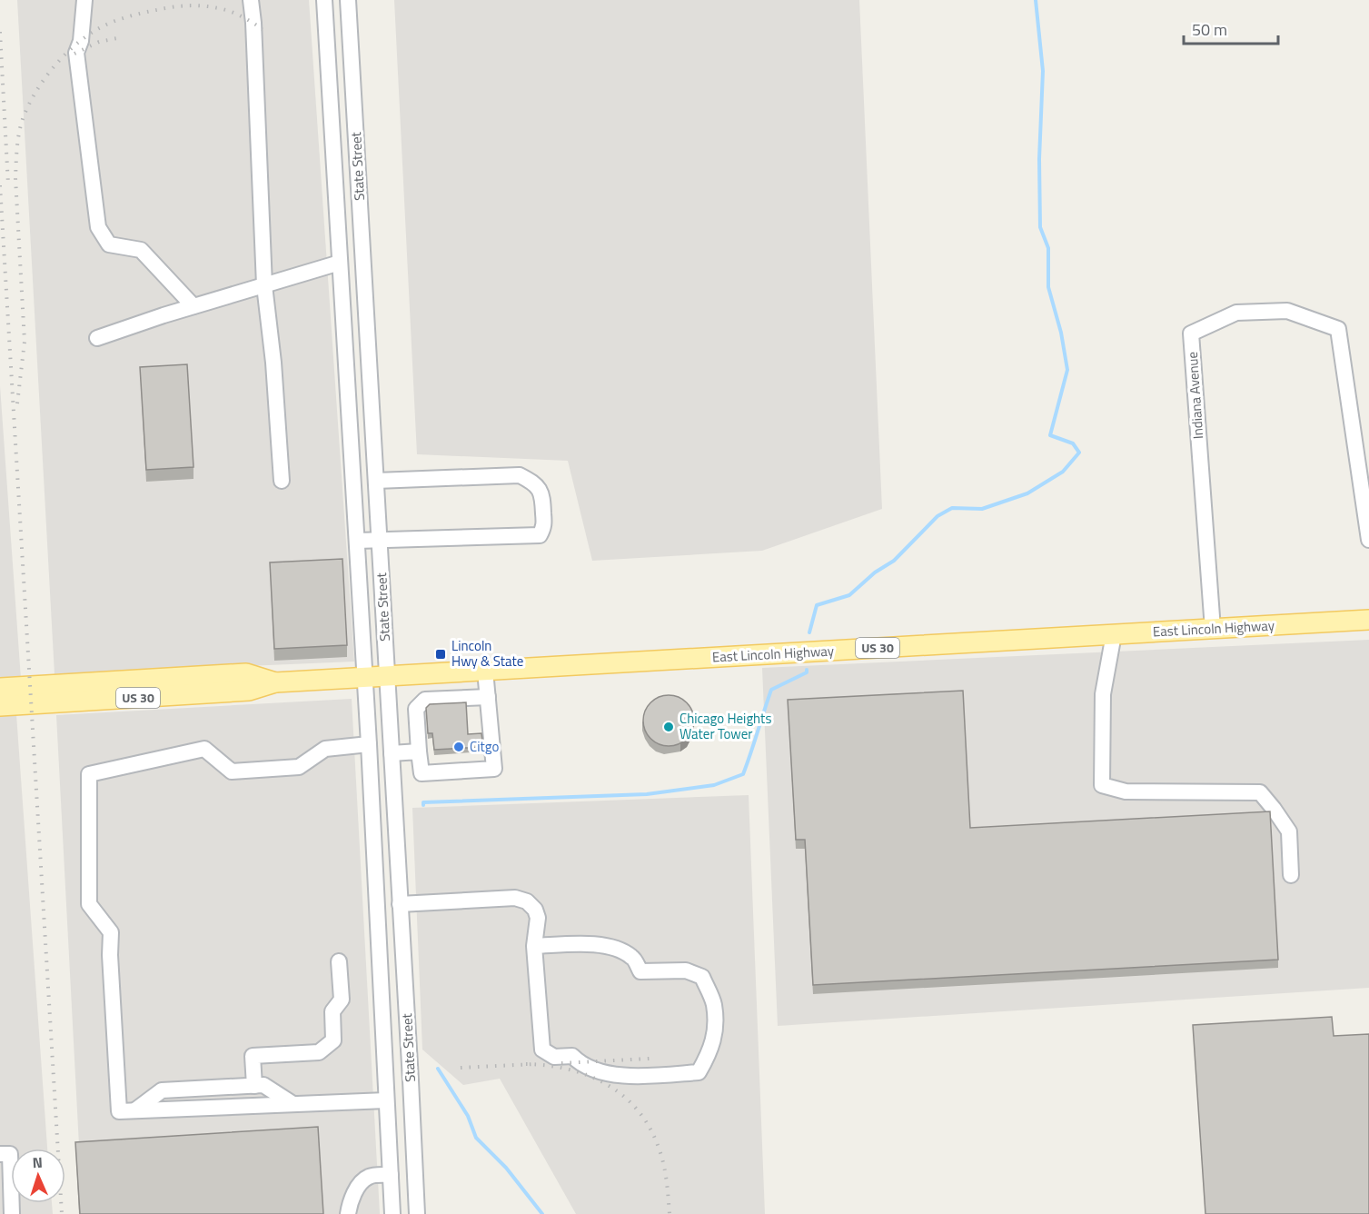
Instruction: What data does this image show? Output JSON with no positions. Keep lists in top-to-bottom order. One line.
{"streets":{"main road":["East Lincoln Highway","US 30"],"street":["State Street","Indiana Avenue"]},"crossings":[["State Street","East Lincoln Highway"],["Indiana Avenue","East Lincoln Highway"]],"places":{"transit":["Lincoln Hwy & State"],"other":["Chicago Heights Water Tower","Citgo"]},"scale_bar":"50 m","north":"top"}
